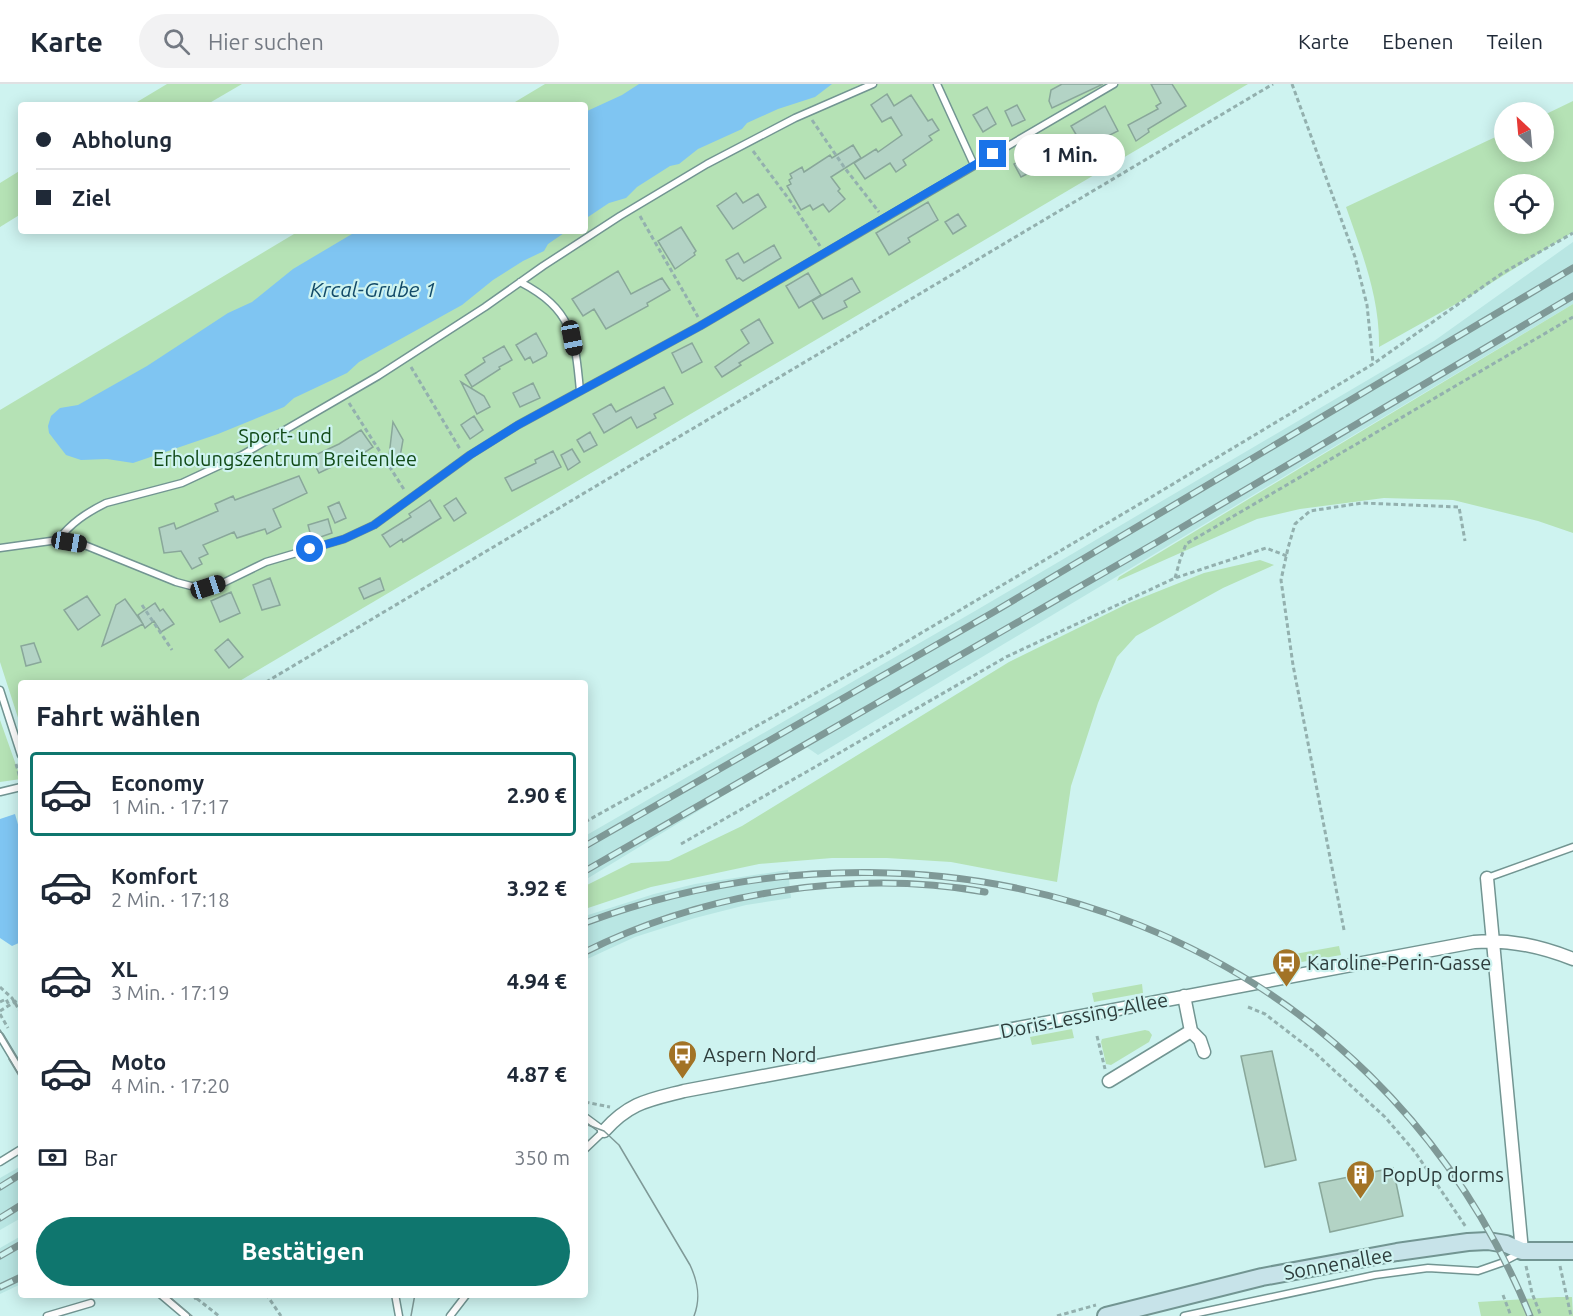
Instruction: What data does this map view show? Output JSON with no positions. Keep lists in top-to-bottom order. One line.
{"streets":{"street":["Doris-Lessing-Allee","Sonnenallee"]},"water":["Krcal-Grube 1"],"parks":["Sport- und Erholungszentrum Breitenlee"],"places":{"bus stop":["Karoline-Perin-Gasse","Aspern Nord"],"building":["PopUp dorms"]},"north":"top left","page":{"header":"Karte","search":"Hier suchen","nav":["Karte","Ebenen","Teilen"],"banner":["Abholung","Ziel"],"bubble":"1 Min.","heading":"Fahrt wählen","list":[{"name":"Economy","note":"1 Min. · 17:17","value":"2.90 €"},{"name":"Komfort","note":"2 Min. · 17:18","value":"3.92 €"},{"name":"XL","note":"3 Min. · 17:19","value":"4.94 €"},{"name":"Moto","note":"4 Min. · 17:20","value":"4.87 €"}],"pay":["Bar","350 m"],"buttons":"Bestätigen"}}
